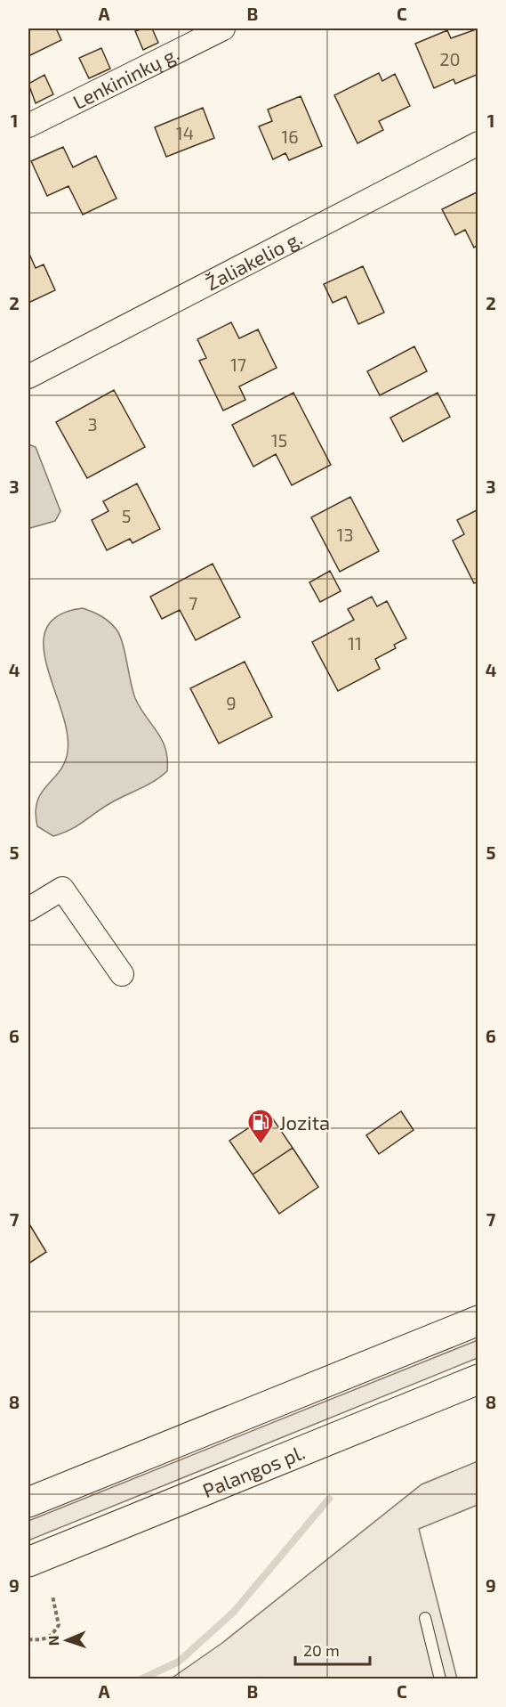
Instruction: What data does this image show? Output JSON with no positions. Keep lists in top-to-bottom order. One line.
{"streets":{"highway":["Palangos pl."],"street":["Lenkininkų g.","Žaliakelio g."]},"places":{"fuel station":["Jozita"]},"house_numbers":["20","14","16","17","3","15","5","13","7","11","9"],"scale_bar":"20 m","north":"left","grid":{"columns":["A","B","C"],"rows":["1","2","3","4","5","6","7","8","9"]}}
